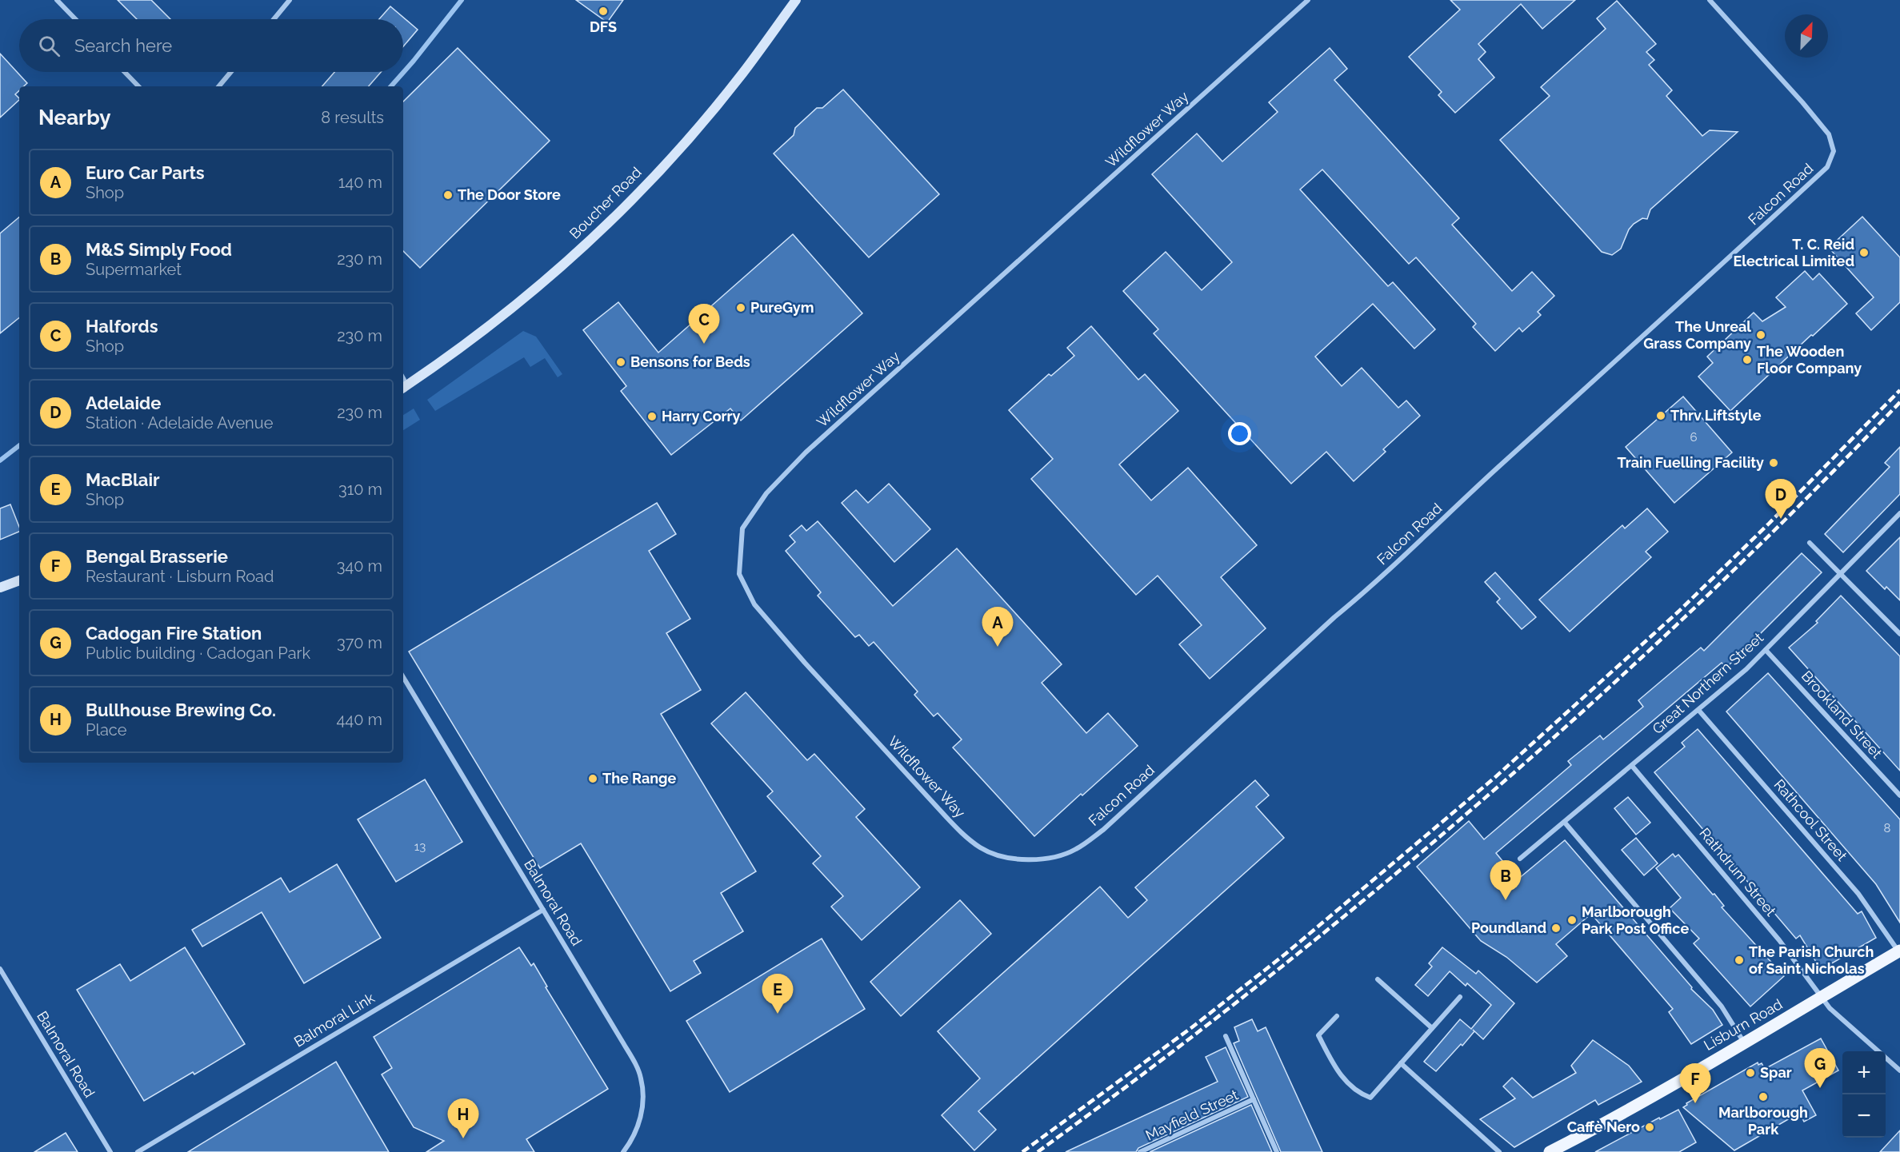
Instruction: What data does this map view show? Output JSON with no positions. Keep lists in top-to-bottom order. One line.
{"streets":{"main road":["Lisburn Road"],"street":["Wildflower Way","Falcon Road","Boucher Road","Great Northern Street","Brookland Street","Rathcool Street","Rathdrum Street","Balmoral Road","Balmoral Link","Mayfield Street"]},"crossings":[["Wildflower Way","Falcon Road"],["Great Northern Street","Brookland Street"],["Great Northern Street","Rathcool Street"],["Great Northern Street","Rathdrum Street"],["Rathcool Street","Lisburn Road"],["Rathdrum Street","Lisburn Road"],["Balmoral Road","Balmoral Link"]],"places":["DFS","The Door Store","T. C. Reid Electrical Limited","PureGym","The Unreal Grass Company","The Wooden Floor Company","Bensons for Beds","Thrv Liftstyle","Harry Corry","Train Fuelling Facility","The Range","Marlborough Park Post Office","Poundland","The Parish Church of Saint Nicholas","Spar","Marlborough Park","Caffè Nero"],"house_numbers":["6","8","13"],"north":"top right","page":{"search":"Search here","heading":["Nearby","8 results"],"list":[{"mark":"A","name":"Euro Car Parts","note":"Shop","value":"140 m"},{"mark":"B","name":"M&S Simply Food","note":"Supermarket","value":"230 m"},{"mark":"C","name":"Halfords","note":"Shop","value":"230 m"},{"mark":"D","name":"Adelaide","note":"Station · Adelaide Avenue","value":"230 m"},{"mark":"E","name":"MacBlair","note":"Shop","value":"310 m"},{"mark":"F","name":"Bengal Brasserie","note":"Restaurant · Lisburn Road","value":"340 m"},{"mark":"G","name":"Cadogan Fire Station","note":"Public building · Cadogan Park","value":"370 m"},{"mark":"H","name":"Bullhouse Brewing Co.","note":"Place","value":"440 m"}],"pins":["C","D","A","B","E","G","F","H"],"map_buttons":["+","−"]}}
